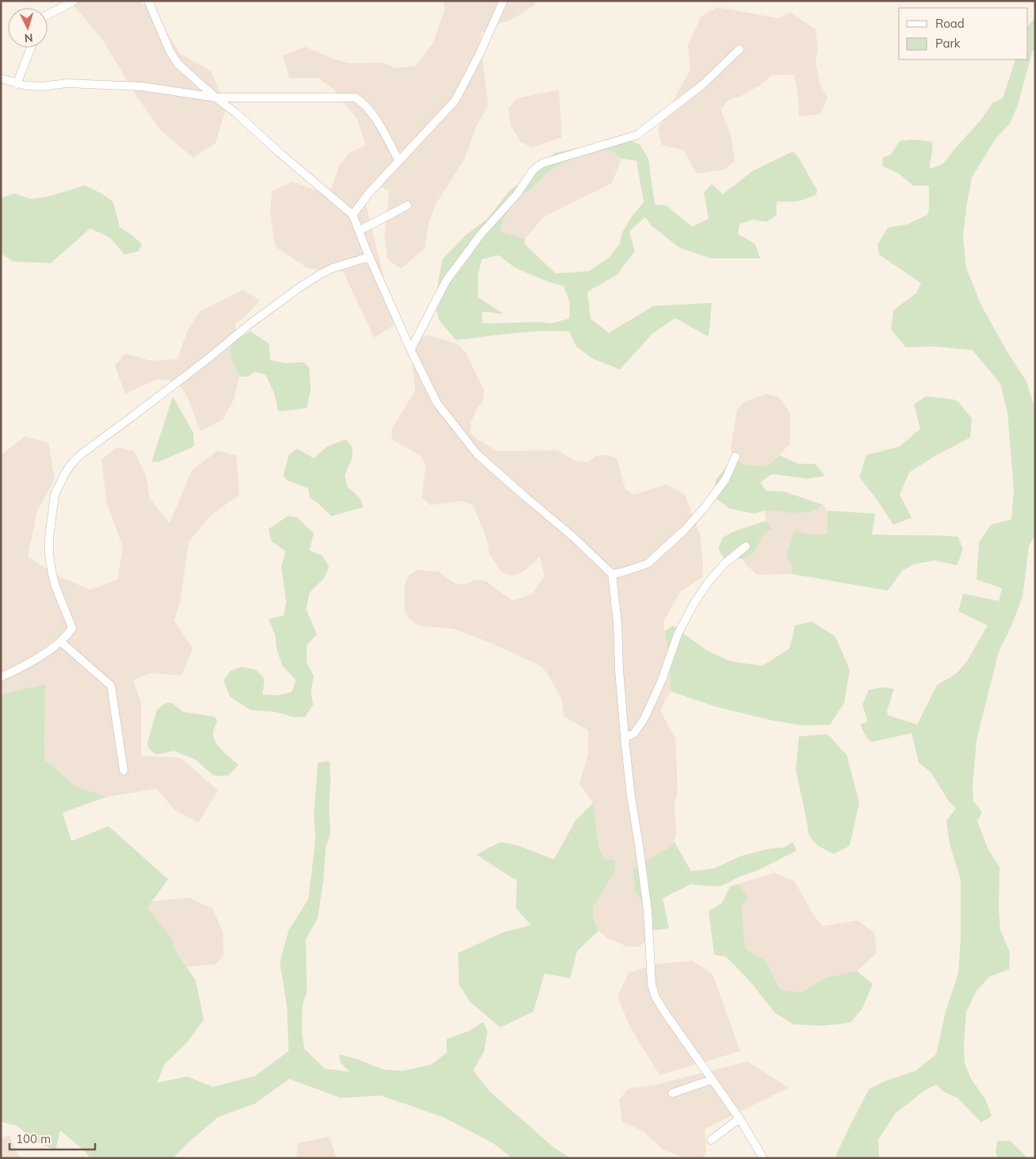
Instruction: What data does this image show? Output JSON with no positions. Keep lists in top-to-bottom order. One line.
{"legend":["Road","Park"],"scale_bar":"100 m","north":"bottom"}
